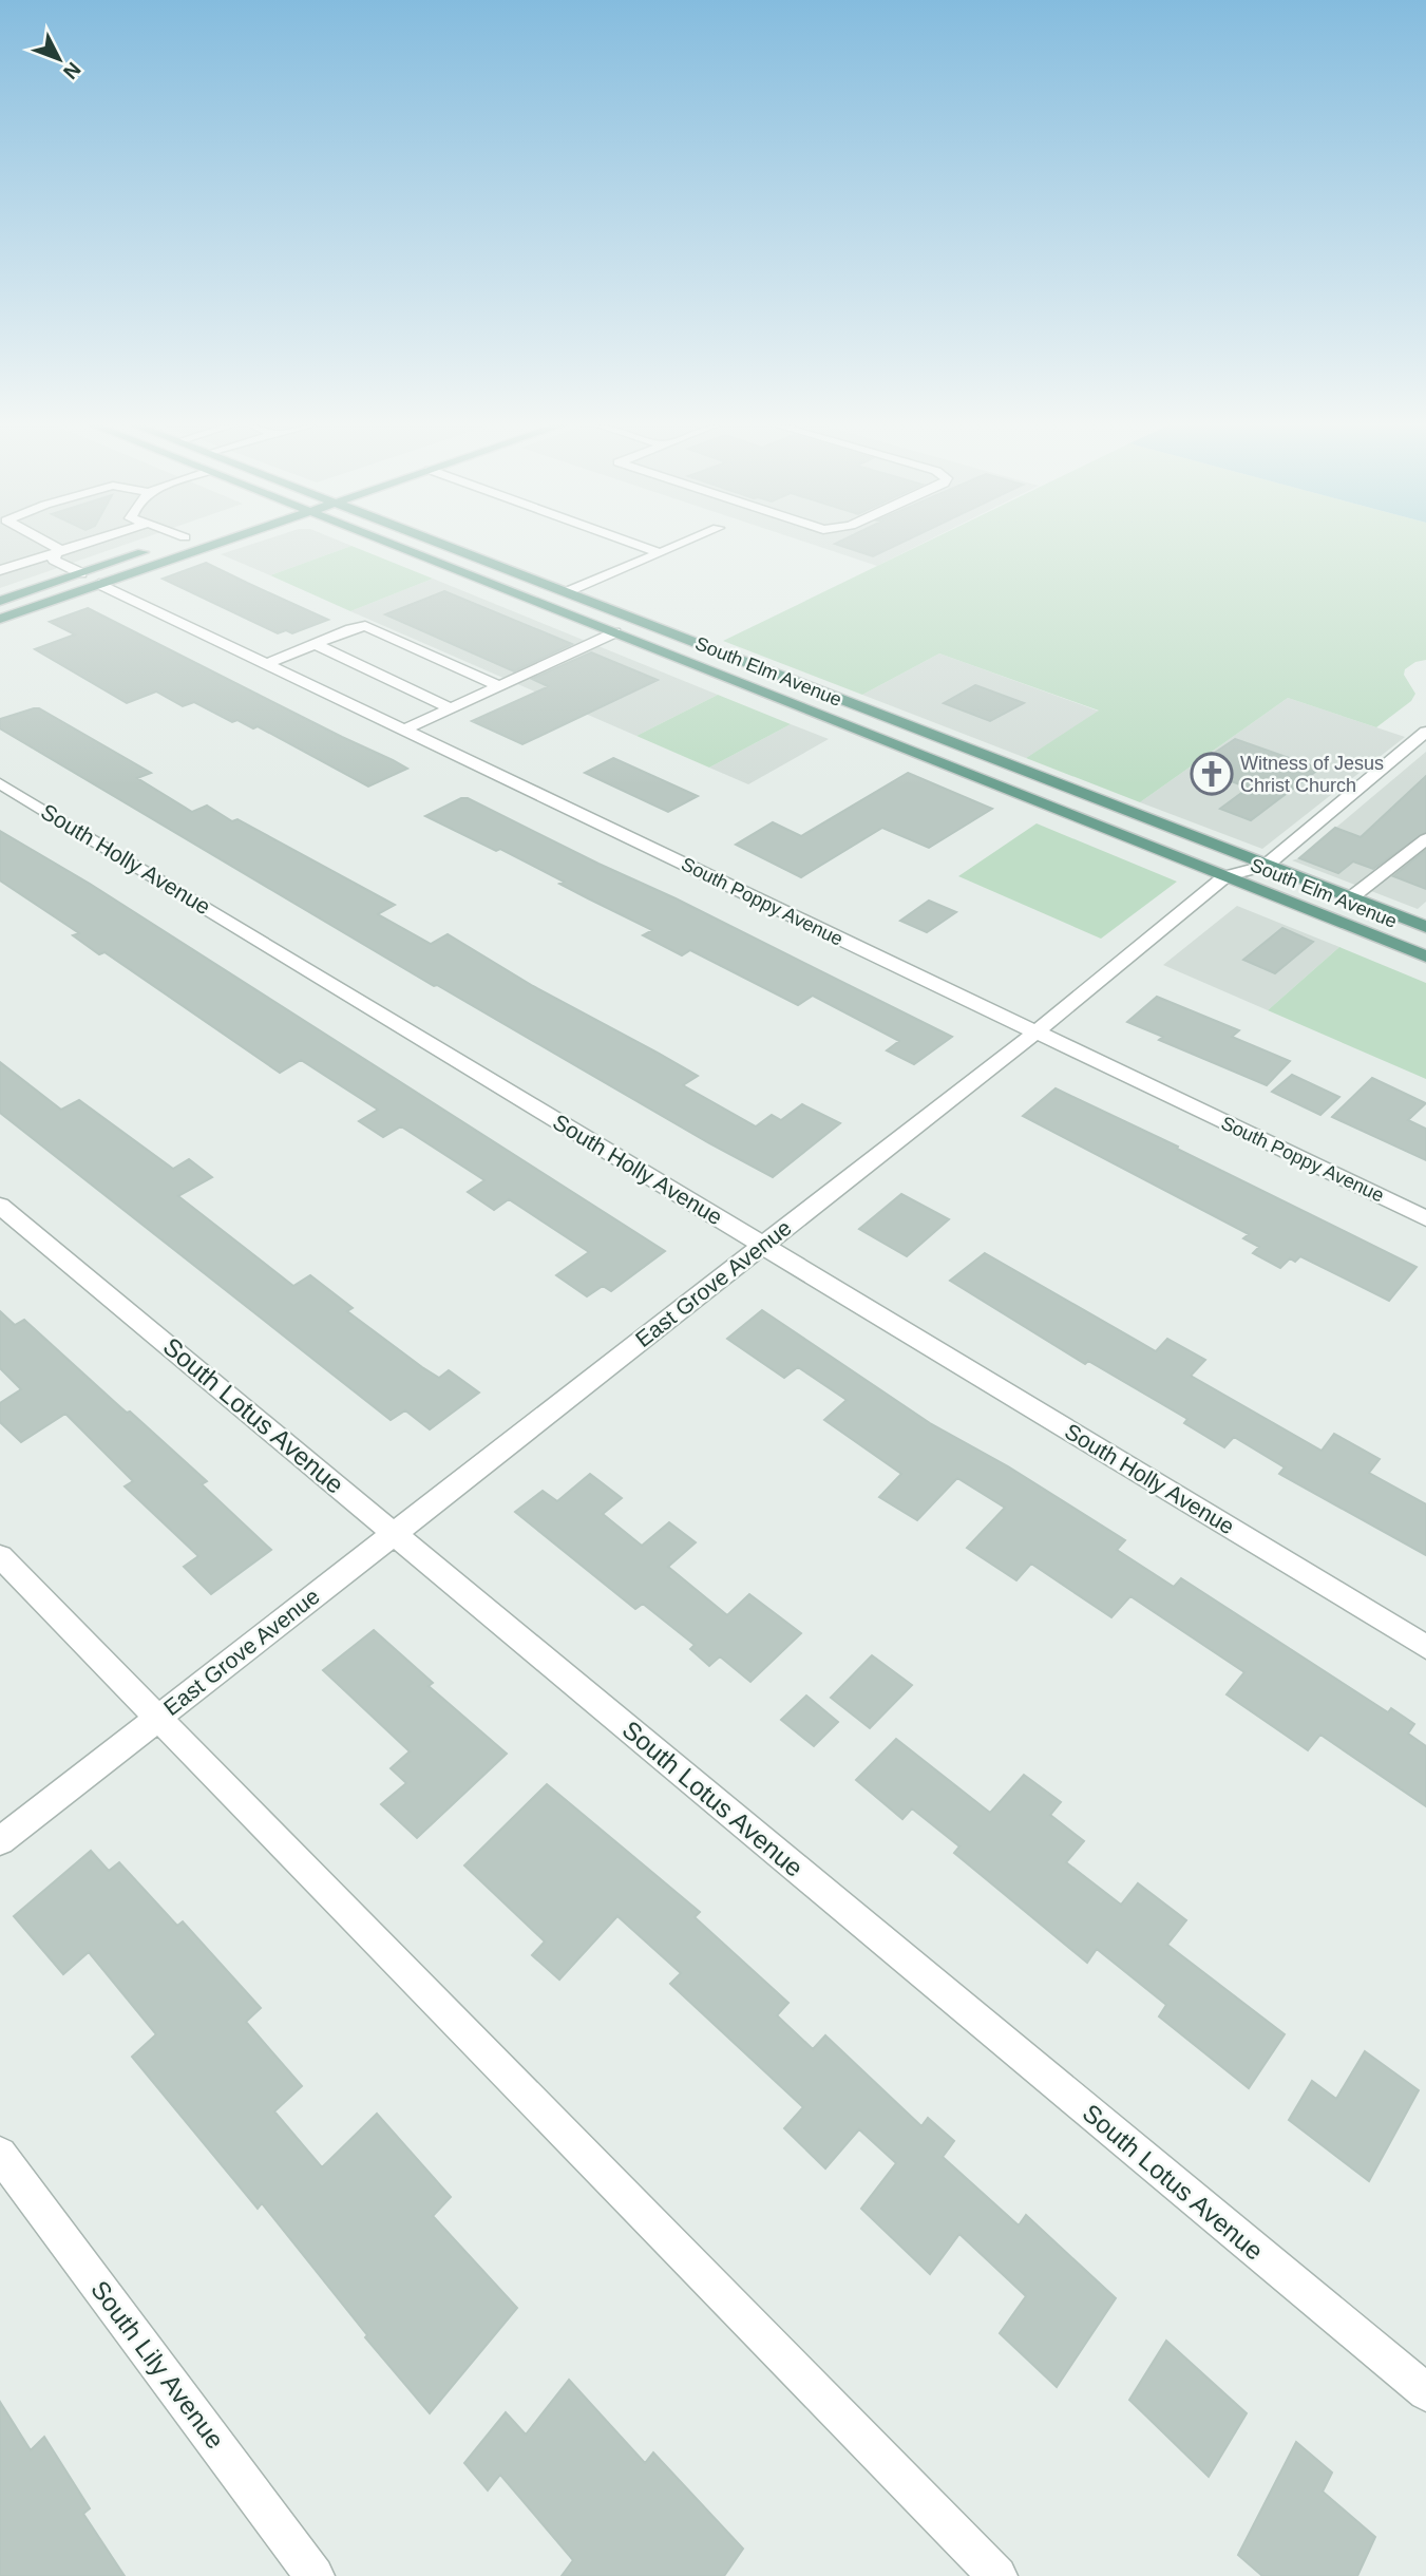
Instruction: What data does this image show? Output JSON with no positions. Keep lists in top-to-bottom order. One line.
{"streets":{"main road":["South Elm Avenue"],"street":["South Holly Avenue","South Poppy Avenue","East Grove Avenue","South Lotus Avenue","South Lily Avenue"]},"crossings":[["South Elm Avenue","East Grove Avenue"],["South Holly Avenue","East Grove Avenue"],["South Poppy Avenue","East Grove Avenue"],["East Grove Avenue","South Lotus Avenue"]],"places":{"church":["Witness of Jesus Christ Church"]},"north":"bottom right"}
